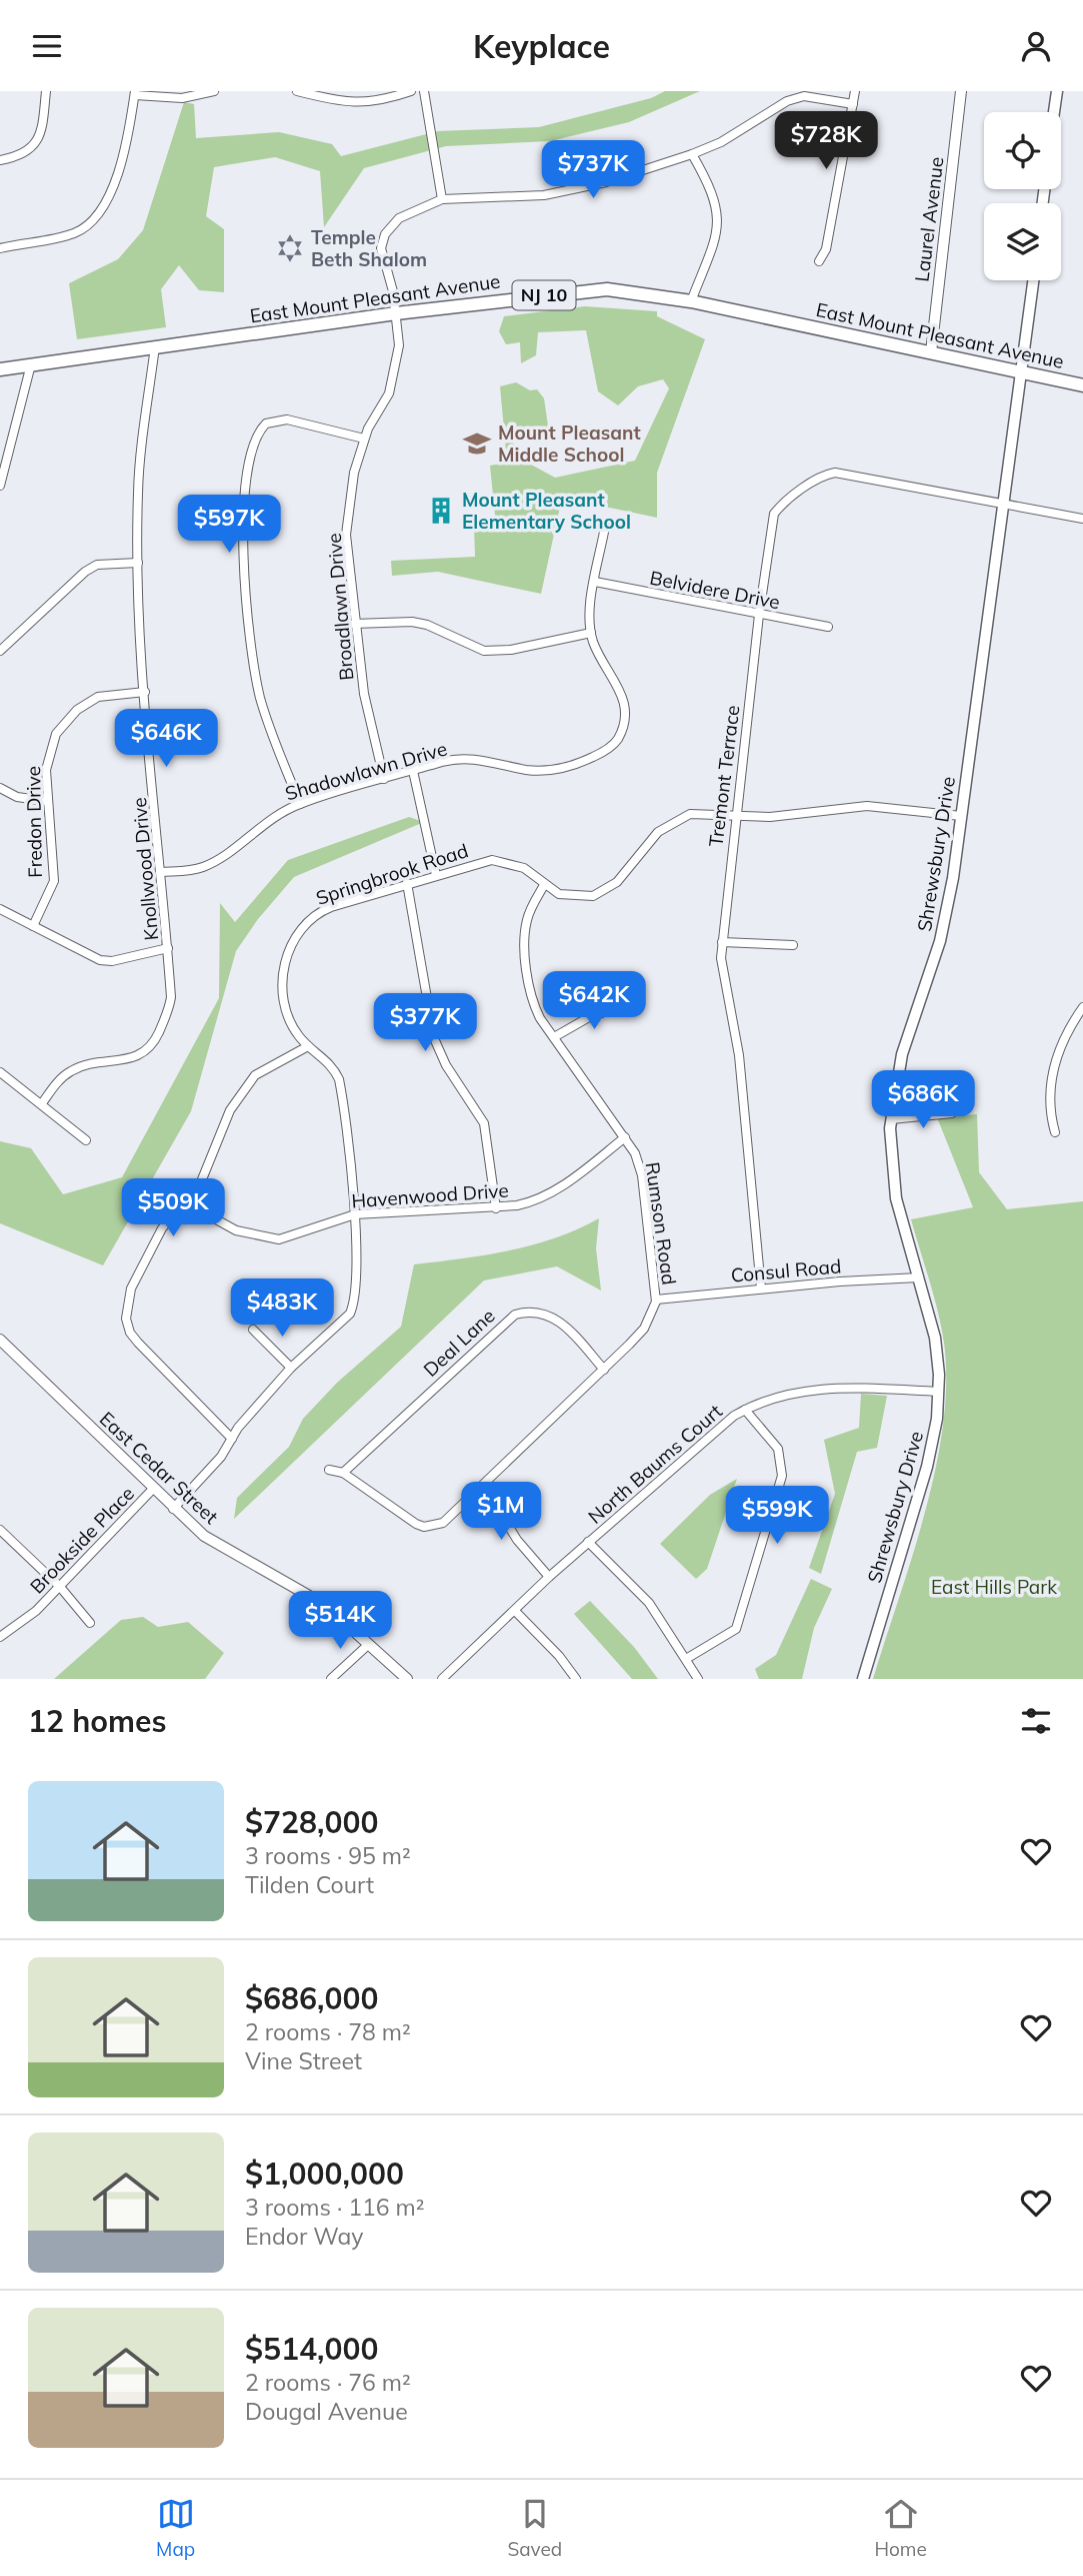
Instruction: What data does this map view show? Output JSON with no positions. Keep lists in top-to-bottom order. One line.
{"streets":{"main road":["NJ 10","East Mount Pleasant Avenue","Shrewsbury Drive"],"street":["Laurel Avenue","Belvidere Drive","Broadlawn Drive","Shadowlawn Drive","Tremont Terrace","Fredon Drive","Knollwood Drive","Springbrook Road","Havenwood Drive","Rumson Road","Consul Road","Deal Lane","North Baums Court","East Cedar Street","Brookside Place"]},"crossings":[["Laurel Avenue","East Mount Pleasant Avenue"],["East Mount Pleasant Avenue","Broadlawn Drive"],["East Mount Pleasant Avenue","Shrewsbury Drive"],["East Mount Pleasant Avenue","Knollwood Drive"],["Belvidere Drive","Shadowlawn Drive"],["Belvidere Drive","Tremont Terrace"],["Broadlawn Drive","Shadowlawn Drive"],["Shadowlawn Drive","Knollwood Drive"],["Tremont Terrace","Shrewsbury Drive"],["Tremont Terrace","Springbrook Road"],["Tremont Terrace","Consul Road"],["Fredon Drive","Knollwood Drive"],["Shrewsbury Drive","Springbrook Road"],["Shrewsbury Drive","Consul Road"],["Shrewsbury Drive","North Baums Court"],["Springbrook Road","Havenwood Drive"],["Springbrook Road","Rumson Road"],["Springbrook Road","East Cedar Street"],["Havenwood Drive","Rumson Road"],["Rumson Road","Consul Road"],["Rumson Road","Deal Lane"],["East Cedar Street","Brookside Place"]],"parks":["East Hills Park"],"places":{"synagogue":["Temple Beth Shalom"],"school or university":["Mount Pleasant Middle School"],"building":["Mount Pleasant Elementary School"]},"page":{"header":"Keyplace","price":["$728K","$737K","$597K","$646K","$642K","$377K","$686K","$509K","$483K","$1M","$599K","$514K"],"heading":"12 homes","list":[{"name":"$728,000","note":"3 rooms · 95 m² · Tilden Court"},{"name":"$686,000","note":"2 rooms · 78 m² · Vine Street"},{"name":"$1,000,000","note":"3 rooms · 116 m² · Endor Way"},{"name":"$514,000","note":"2 rooms · 76 m² · Dougal Avenue"}],"tabs":["Map","Saved","Home"]}}
